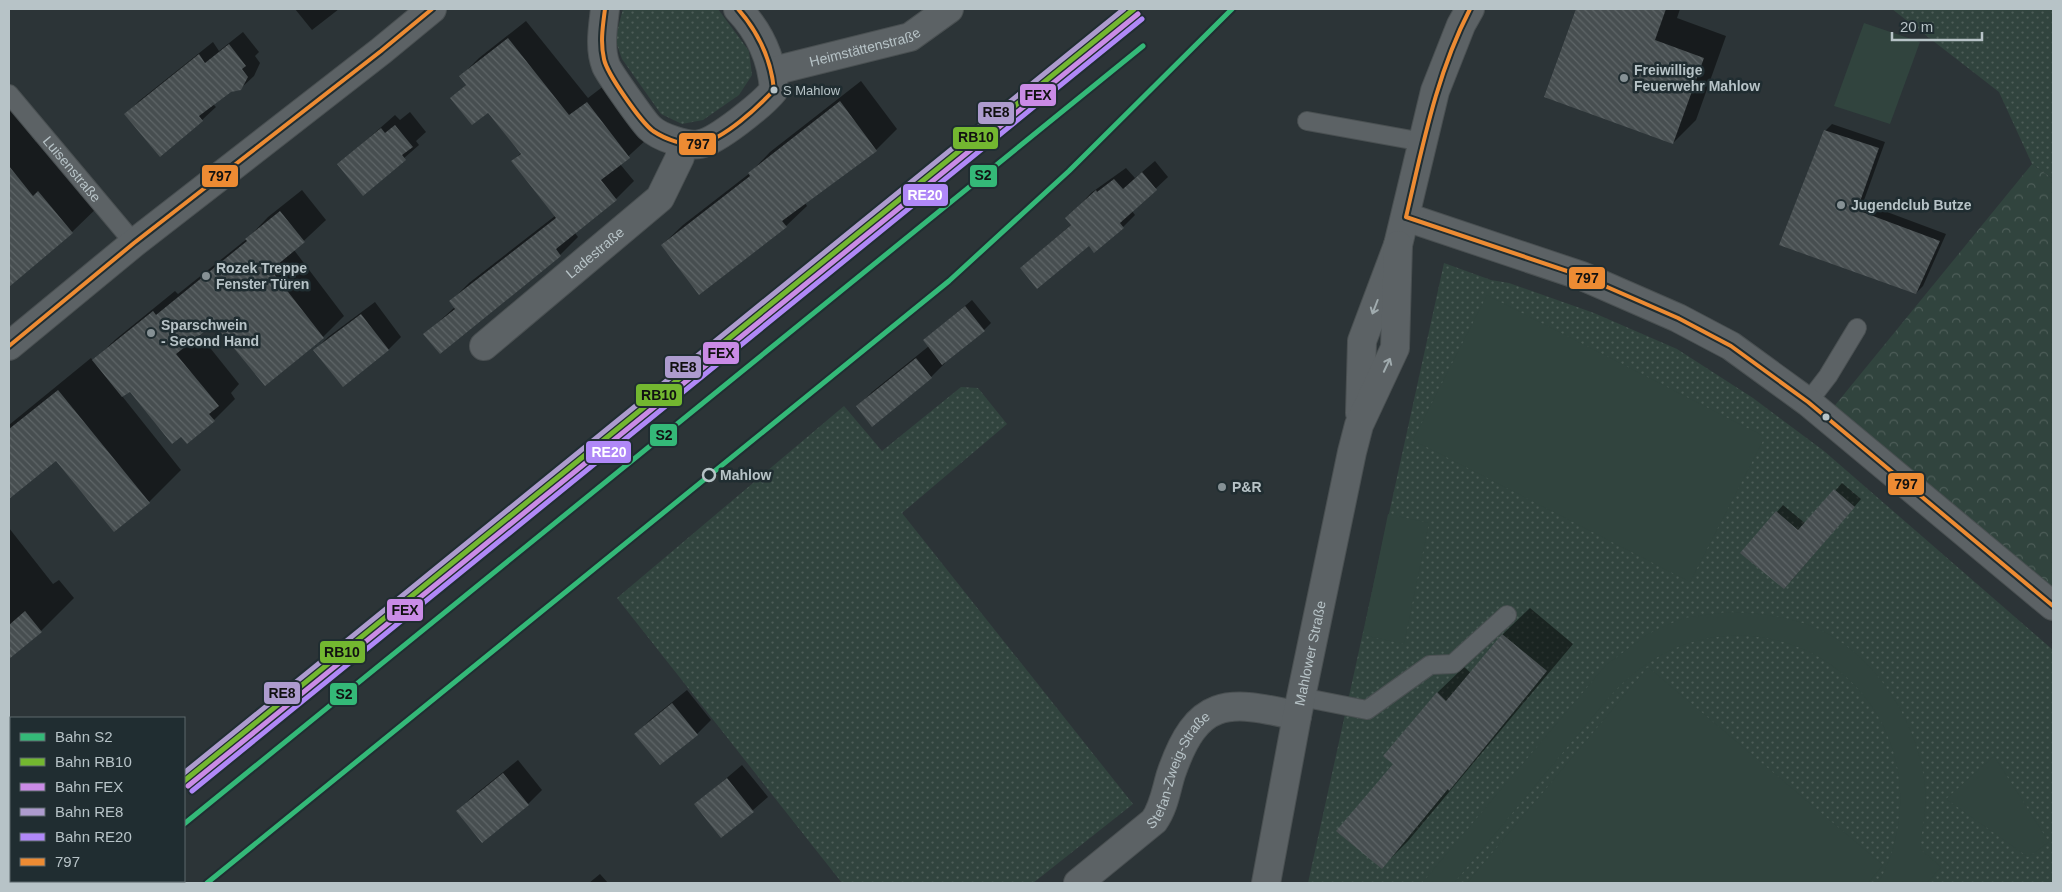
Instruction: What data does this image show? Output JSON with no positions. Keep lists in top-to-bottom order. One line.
{"streets":{"street":["Heimstättenstraße","Ladestraße","Mahlower Straße","Stefan-Zweig-Straße"],"lane":["Luisenstraße"]},"crossings":[["Mahlower Straße","Stefan-Zweig-Straße"]],"places":["Freiwillige Feuerwehr Mahlow","S Mahlow","Jugendclub Butze","Rozek Treppe Fenster Türen","Sparschwein - Second Hand","Mahlow","P&R"],"lines":["rail line S2","rail line RB10","rail line RE8","transit line 797","rail line FEX","rail line RE20"],"legend":["Bahn S2","Bahn RB10","Bahn FEX","Bahn RE8","Bahn RE20","797"],"scale_bar":"20 m"}
